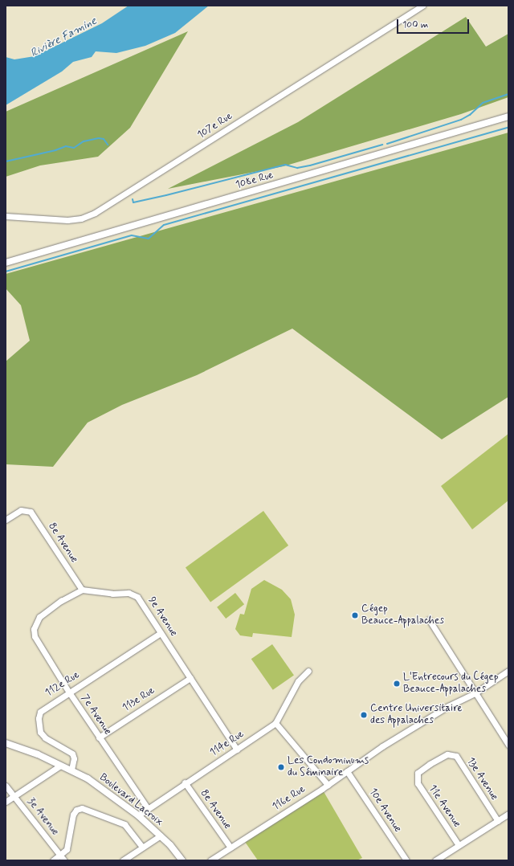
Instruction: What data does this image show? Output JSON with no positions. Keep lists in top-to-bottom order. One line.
{"streets":{"main road":["108e Rue","Boulevard Lacroix"],"street":["107e Rue","8e Avenue","9e Avenue","112e Rue","113e Rue","7e Avenue","114e Rue","13e Avenue","116e Rue","11e Avenue","10e Avenue","3e Avenue"]},"crossings":[["8e Avenue","9e Avenue"],["8e Avenue","7e Avenue"],["8e Avenue","114e Rue"],["8e Avenue","116e Rue"],["9e Avenue","112e Rue"],["9e Avenue","113e Rue"],["9e Avenue","7e Avenue"],["9e Avenue","114e Rue"],["112e Rue","7e Avenue"],["112e Rue","Boulevard Lacroix"],["113e Rue","7e Avenue"],["7e Avenue","114e Rue"],["114e Rue","Boulevard Lacroix"],["13e Avenue","11e Avenue"],["116e Rue","10e Avenue"]],"water":["Rivière Famine"],"places":["Cégep Beauce-Appalaches","L'Entrecours du Cégep Beauce-Appalaches","Centre Universitaire des Appalaches","Les Condominums du Séminaire"],"scale_bar":"100 m"}
